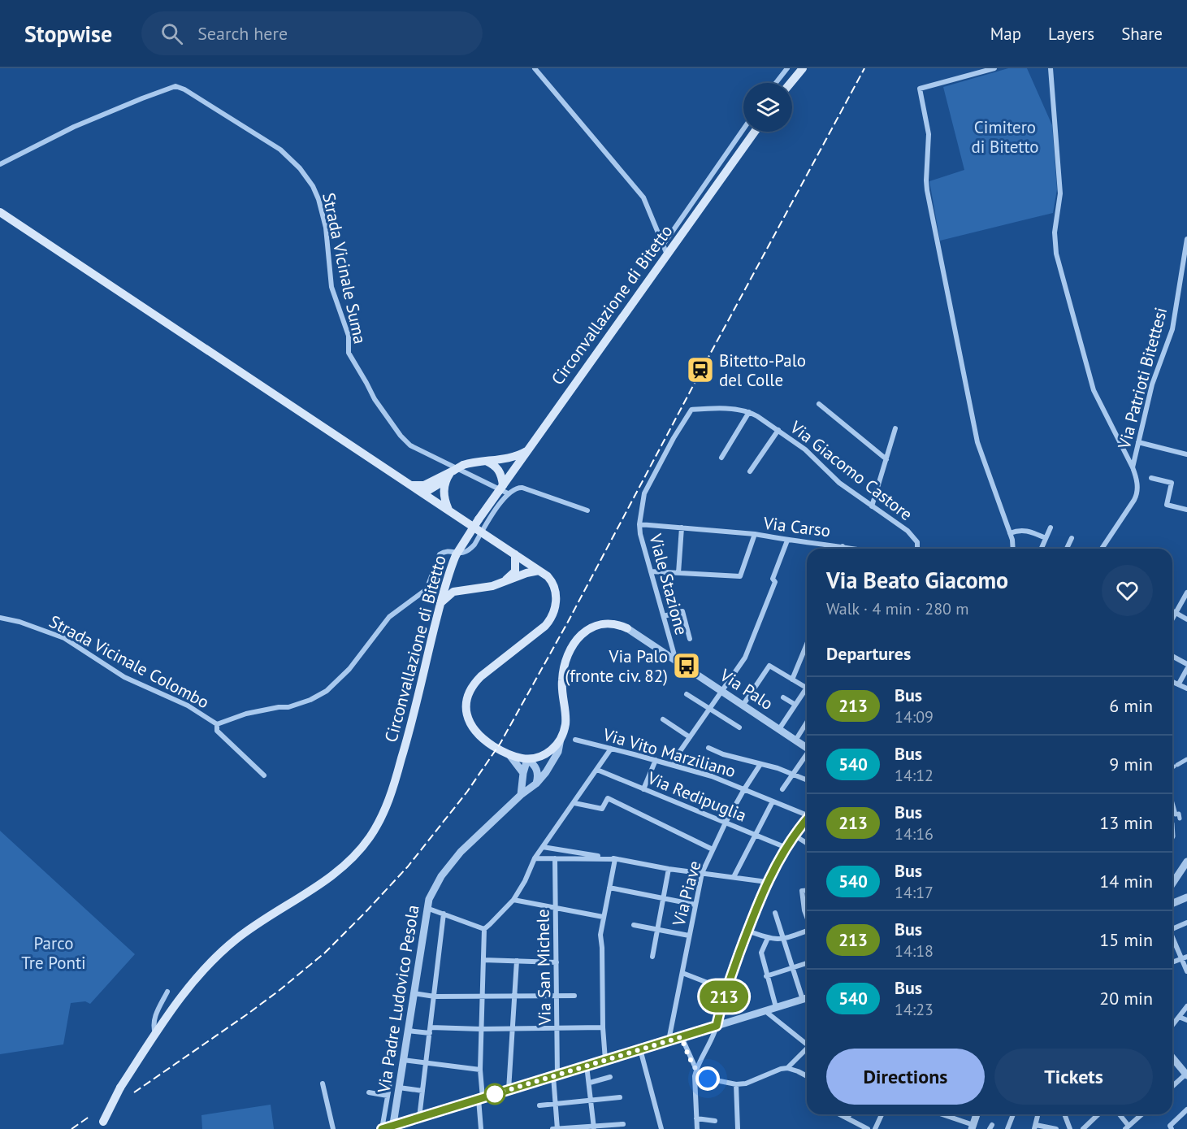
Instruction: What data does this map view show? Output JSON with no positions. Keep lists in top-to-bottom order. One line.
{"streets":{"main road":["Circonvallazione di Bitetto","Via Palo"],"street":["Strada Vicinale Suma","Via Patrioti Bitettesi","Via Giacomo Castore","Via Carso","Viale Stazione","Strada Vicinale Colombo","Via Vito Marziliano","Via Redipuglia","Via Piave","Via San Michele","Via Padre Ludovico Pesola"]},"crossings":[["Via Giacomo Castore","Viale Stazione"],["Via Carso","Viale Stazione"],["Viale Stazione","Via Palo"],["Via Palo","Via Padre Ludovico Pesola"],["Via Vito Marziliano","Via Piave"],["Via Redipuglia","Via Piave"]],"parks":["Cimitero di Bitetto","Parco Tre Ponti"],"places":{"station":["Bitetto-Palo del Colle"],"bus stop":["Via Palo (fronte civ. 82)"]},"lines":["bus line 213"],"page":{"header":"Stopwise","search":"Search here","nav":["Map","Layers","Share"],"on_map":"213","heading":[["Via Beato Giacomo","Walk · 4 min · 280 m"],"Departures"],"list":[{"mark":"213","name":"Bus","note":"14:09","value":"6 min"},{"mark":"540","name":"Bus","note":"14:12","value":"9 min"},{"mark":"213","name":"Bus","note":"14:16","value":"13 min"},{"mark":"540","name":"Bus","note":"14:17","value":"14 min"},{"mark":"213","name":"Bus","note":"14:18","value":"15 min"},{"mark":"540","name":"Bus","note":"14:23","value":"20 min"}],"buttons":["Directions","Tickets"]}}
